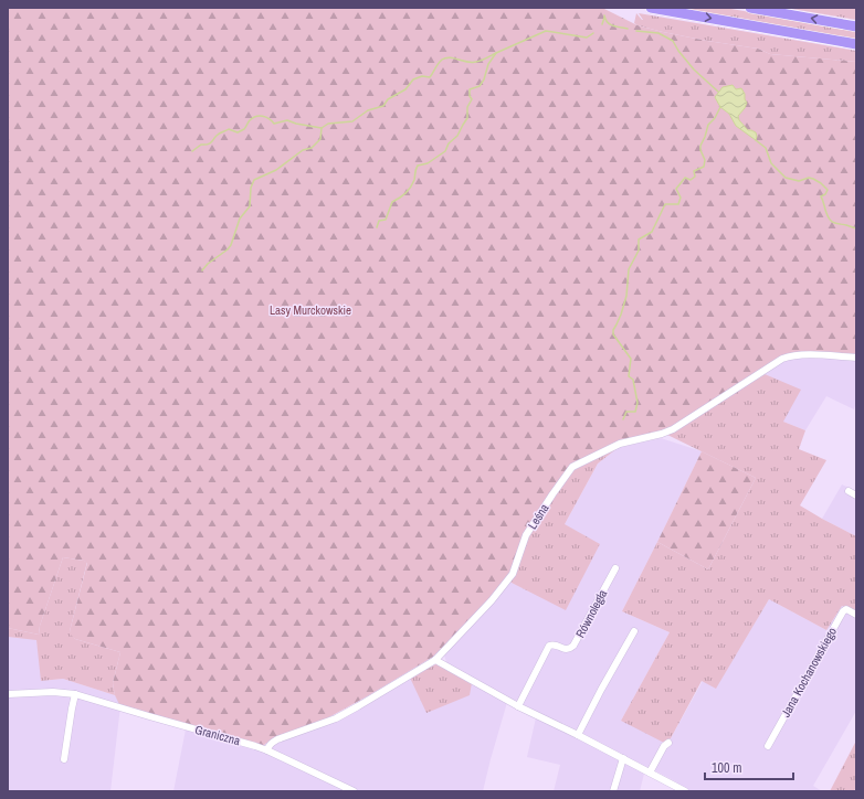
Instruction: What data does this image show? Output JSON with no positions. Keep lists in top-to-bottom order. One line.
{"streets":{"street":["Leśna","Równoległa","Jana Kochanowskiego","Graniczna"]},"crossings":[["Leśna","Graniczna"]],"parks":["Lasy Murckowskie"],"scale_bar":"100 m"}
